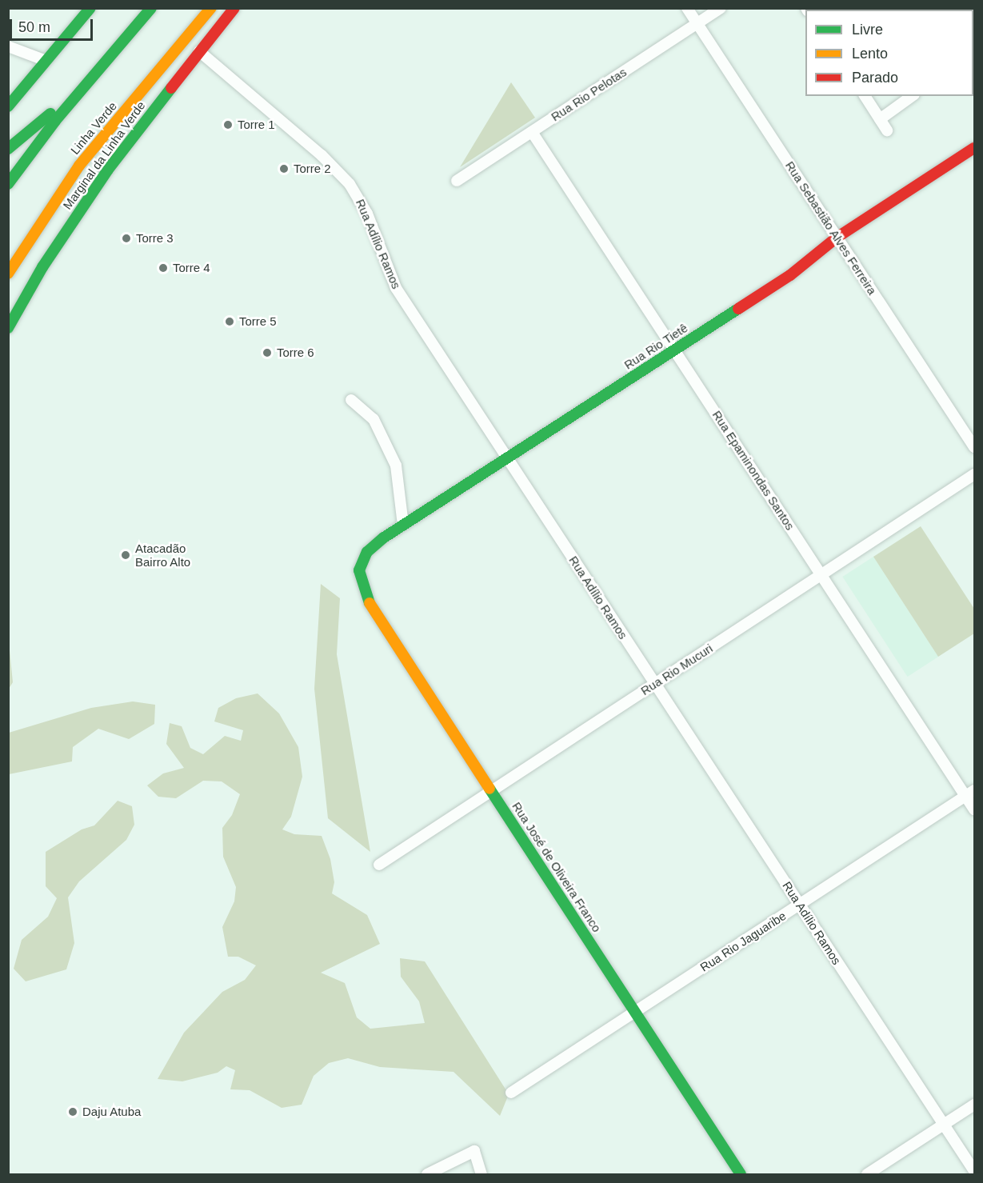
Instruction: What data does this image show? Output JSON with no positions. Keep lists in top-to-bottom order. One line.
{"streets":{"main road":["Linha Verde","Marginal da Linha Verde","Rua Rio Tietê","Rua José de Oliveira Franco"],"street":["Rua Rio Pelotas","Rua Sebastião Alves Ferreira","Rua Adílio Ramos","Rua Epaminondas Santos","Rua Rio Mucuri","Rua Rio Jaguaribe"]},"crossings":[["Rua Rio Pelotas","Rua Sebastião Alves Ferreira"],["Rua Rio Pelotas","Rua Epaminondas Santos"],["Marginal da Linha Verde","Rua Adílio Ramos"],["Rua Sebastião Alves Ferreira","Rua Rio Tietê"],["Rua Adílio Ramos","Rua Rio Tietê"],["Rua Adílio Ramos","Rua Rio Mucuri"],["Rua Adílio Ramos","Rua Rio Jaguaribe"],["Rua Rio Tietê","Rua Epaminondas Santos"],["Rua Rio Tietê","Rua José de Oliveira Franco"],["Rua Epaminondas Santos","Rua Rio Mucuri"],["Rua Epaminondas Santos","Rua Rio Jaguaribe"],["Rua Rio Mucuri","Rua José de Oliveira Franco"],["Rua José de Oliveira Franco","Rua Rio Jaguaribe"]],"places":["Torre 1","Torre 2","Torre 3","Torre 4","Torre 5","Torre 6","Atacadão Bairro Alto","Daju Atuba"],"legend":["Livre","Lento","Parado"],"scale_bar":"50 m"}
